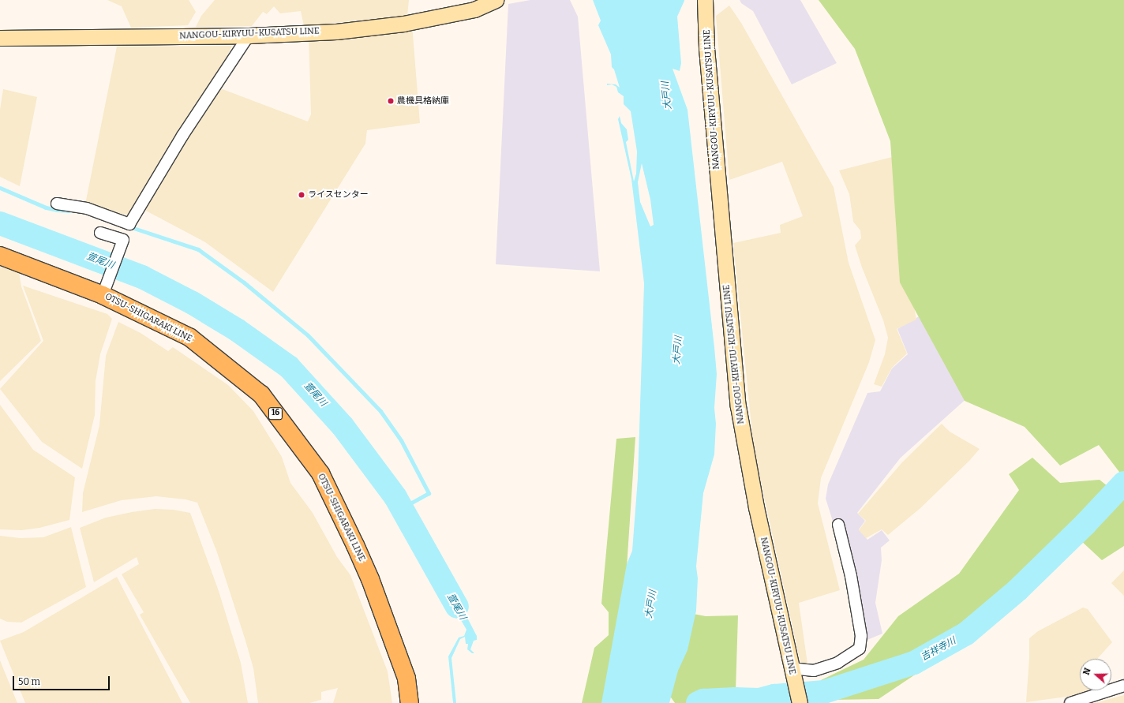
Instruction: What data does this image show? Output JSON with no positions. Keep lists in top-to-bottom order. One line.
{"streets":{"main road":["NANGOU-KIRYUU-KUSATSU LINE","OTSU-SHIGARAKI LINE","16"]},"water":["大戸川","萱尾川","吉祥寺川"],"places":["農機具格納庫","ライスセンター"],"scale_bar":"50 m","north":"left"}
